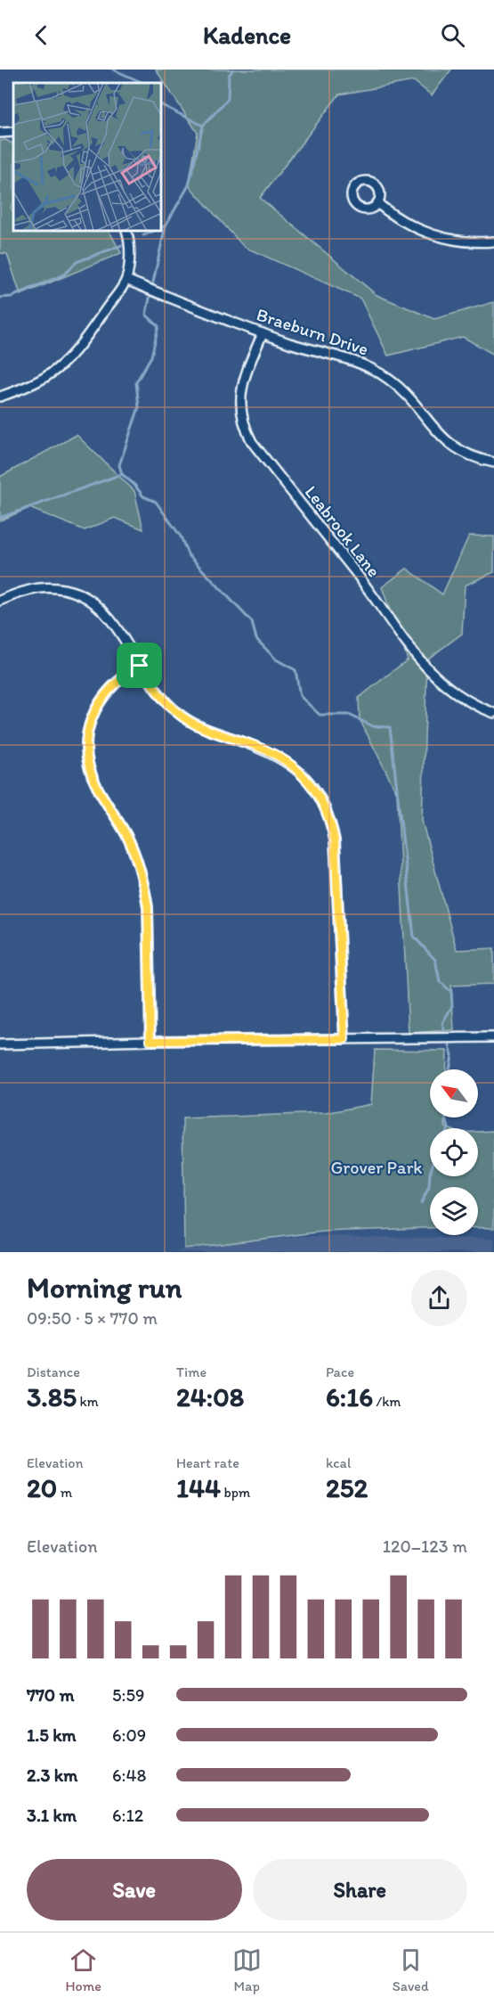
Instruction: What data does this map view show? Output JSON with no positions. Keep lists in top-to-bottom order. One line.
{"streets":{"street":["Braeburn Drive","Leabrook Lane"]},"crossings":[["Braeburn Drive","Leabrook Lane"]],"parks":["Grover Park"],"north":"top left","page":{"header":"Kadence","heading":["Morning run","09:50 · 5 × 770 m"],"stats":[["Distance","3.85 km"],["Time","24:08"],["Pace","6:16 /km"],["Elevation","20 m"],["Heart rate","144 bpm"],["kcal","252"]],"chart":["Elevation","120–123 m"],"list":[{"name":"770 m","note":"5:59"},{"name":"1.5 km","note":"6:09"},{"name":"2.3 km","note":"6:48"},{"name":"3.1 km","note":"6:12"}],"buttons":["Save","Share"],"tabs":["Home","Map","Saved"]}}
